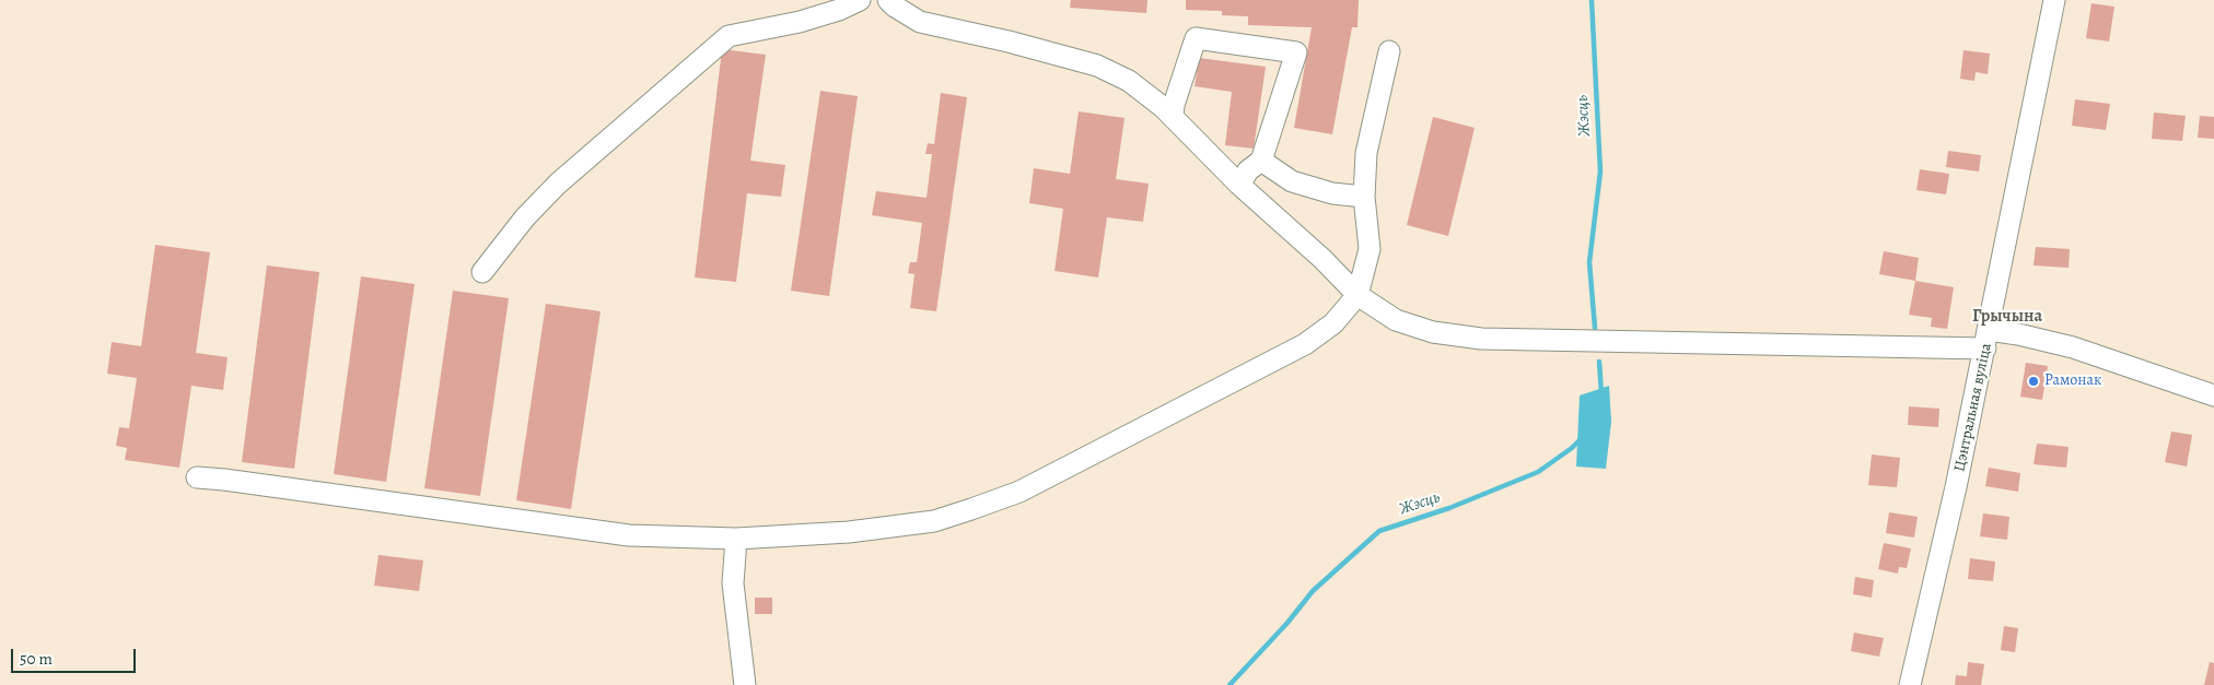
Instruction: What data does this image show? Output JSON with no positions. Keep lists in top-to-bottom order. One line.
{"streets":{"street":["Цэнтральная вуліца"]},"districts":["Грычына"],"water":["Жэсць"],"places":["Рамонак"],"scale_bar":"50 m"}
